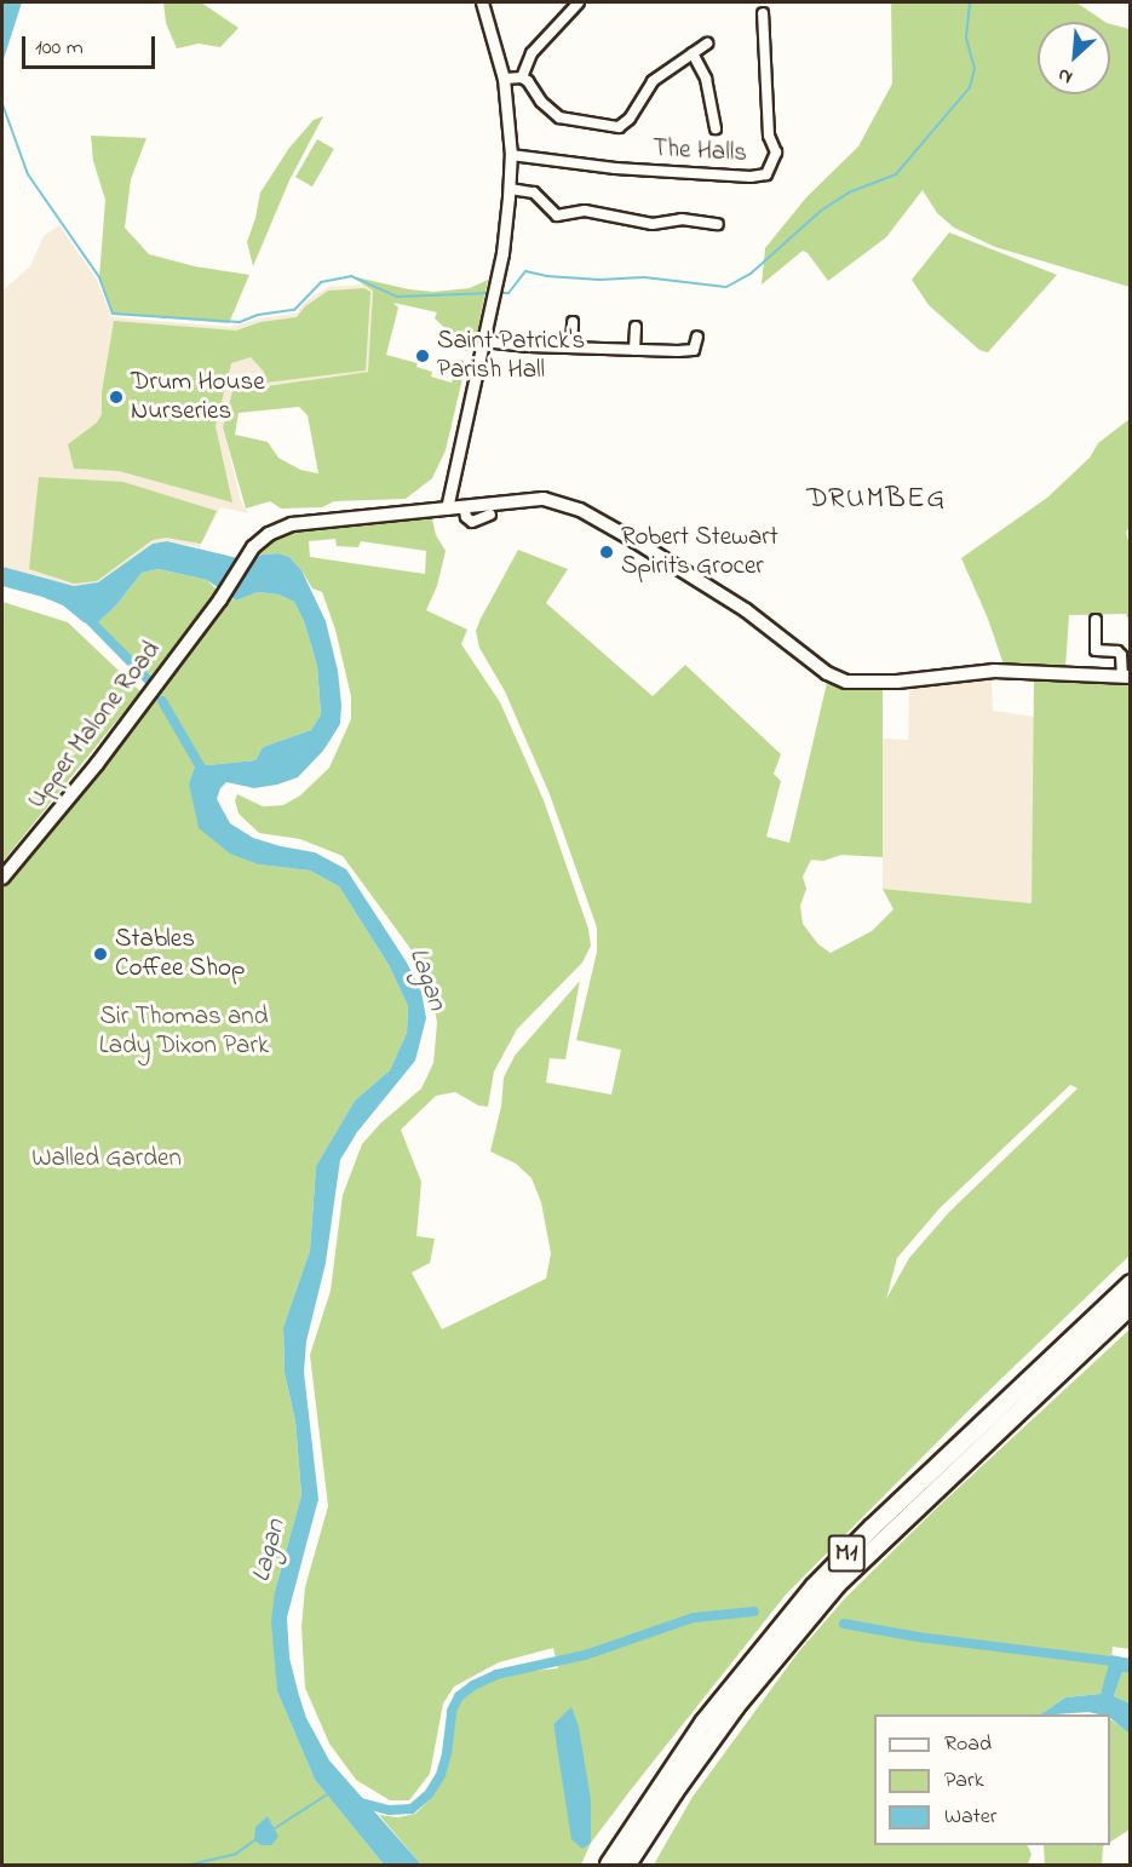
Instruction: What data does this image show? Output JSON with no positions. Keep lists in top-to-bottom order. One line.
{"streets":{"highway":["M1"],"main road":["Upper Malone Road"],"street":["The Halls"]},"districts":["DRUMBEG"],"water":["Lagan"],"parks":["Sir Thomas and Lady Dixon Park","Walled Garden"],"places":["Saint Patrick's Parish Hall","Drum House Nurseries","Robert Stewart Spirits Grocer","Stables Coffee Shop"],"legend":["Road","Park","Water"],"scale_bar":"100 m","north":"bottom left"}
